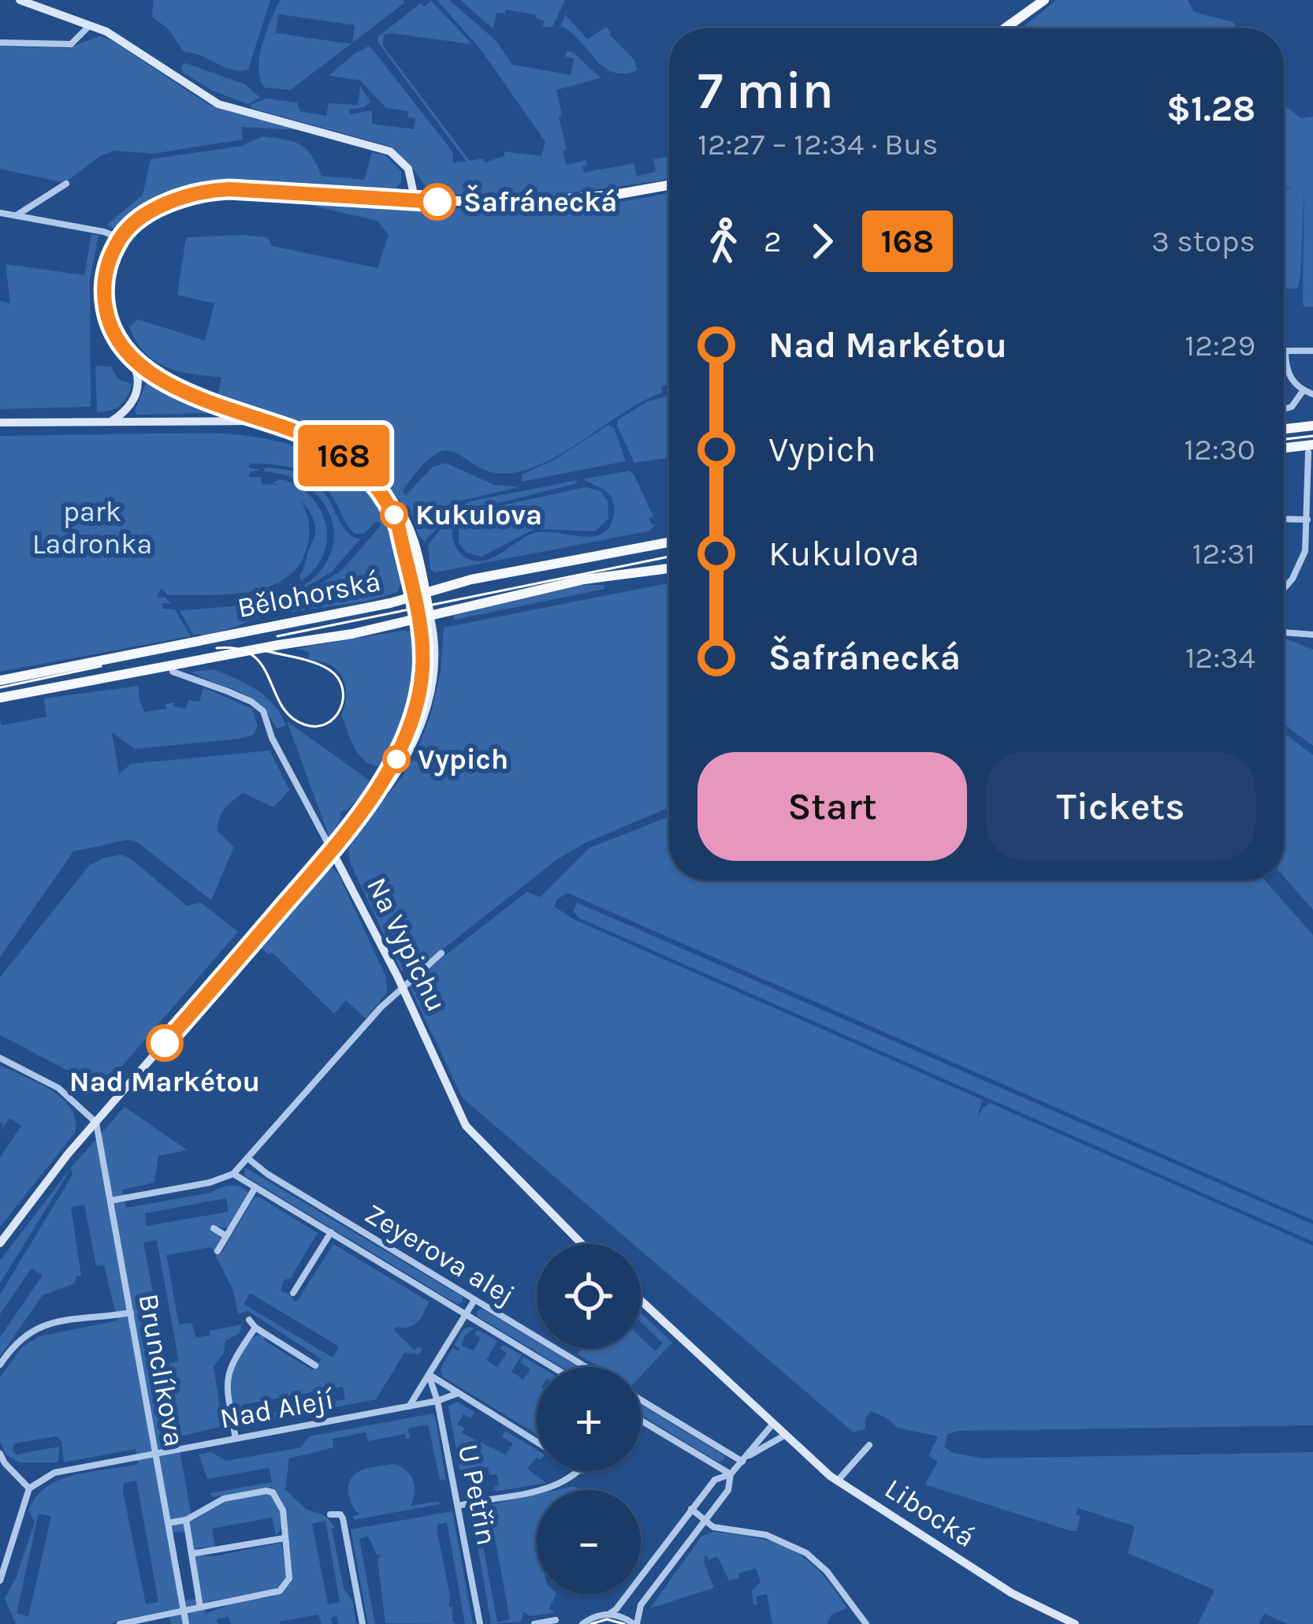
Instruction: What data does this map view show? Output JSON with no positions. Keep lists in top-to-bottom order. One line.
{"streets":{"main road":["Bělohorská"],"street":["Na Vypichu","Zeyerova alej","Brunclíkova","Nad Alejí","U Petřin","Libocká"]},"crossings":[["Bělohorská","Na Vypichu"],["Brunclíkova","Nad Alejí"],["Nad Alejí","U Petřin"]],"parks":["park Ladronka"],"places":["Šafránecká","Kukulova","Vypich","Nad Markétou"],"lines":["bus line 168"],"page":{"on_map":"168","heading":["7 min","12:27 – 12:34 · Bus","$1.28"],"legs":["2","168","3 stops"],"list":[{"name":"Nad Markétou","value":"12:29"},{"name":"Vypich","value":"12:30"},{"name":"Kukulova","value":"12:31"},{"name":"Šafránecká","value":"12:34"}],"buttons":["Start","Tickets"],"map_buttons":["+","−"]}}
